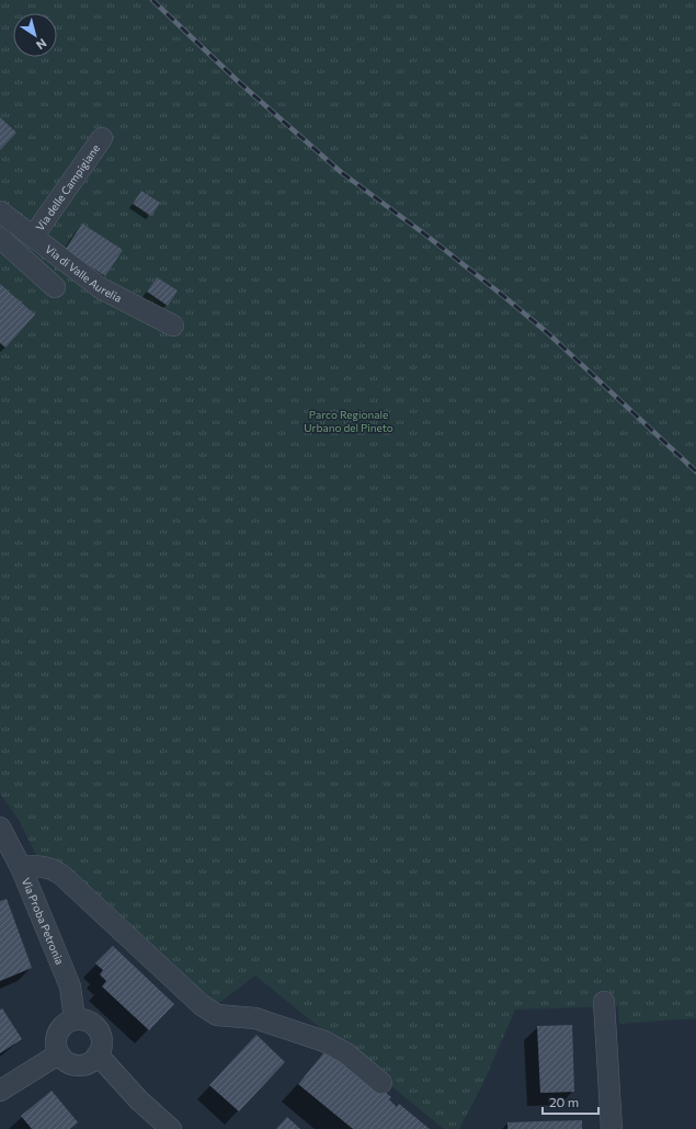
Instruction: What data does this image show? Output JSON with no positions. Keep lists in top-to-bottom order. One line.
{"streets":{"street":["Via delle Campigiane","Via di Valle Aurelia","Via Proba Petronia"]},"crossings":[["Via delle Campigiane","Via di Valle Aurelia"]],"parks":["Parco Regionale Urbano del Pineto"],"scale_bar":"20 m","north":"bottom right"}
